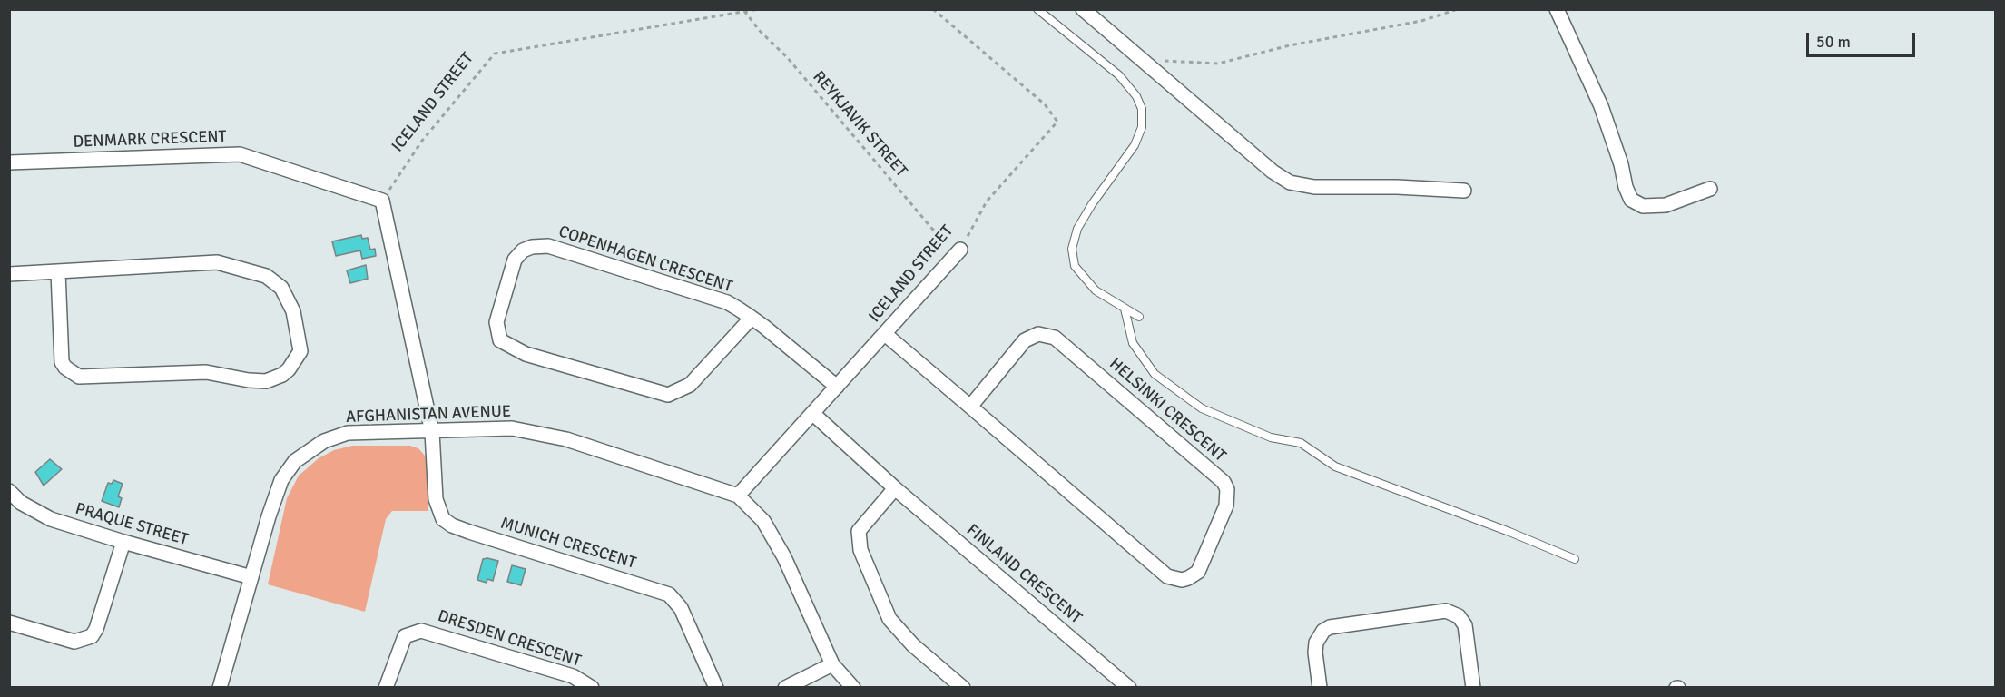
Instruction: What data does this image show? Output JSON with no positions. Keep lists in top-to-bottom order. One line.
{"streets":{"street":["ICELAND STREET","DENMARK CRESCENT","COPENHAGEN CRESCENT","HELSINKI CRESCENT","AFGHANISTAN AVENUE","PRAQUE STREET","MUNICH CRESCENT","FINLAND CRESCENT","DRESDEN CRESCENT"],"path":["REYKJAVIK STREET"]},"crossings":[["ICELAND STREET","REYKJAVIK STREET"],["ICELAND STREET","DENMARK CRESCENT"],["ICELAND STREET","COPENHAGEN CRESCENT"],["ICELAND STREET","HELSINKI CRESCENT"],["ICELAND STREET","AFGHANISTAN AVENUE"],["ICELAND STREET","FINLAND CRESCENT"],["AFGHANISTAN AVENUE","PRAQUE STREET"],["AFGHANISTAN AVENUE","MUNICH CRESCENT"]],"scale_bar":"50 m"}
